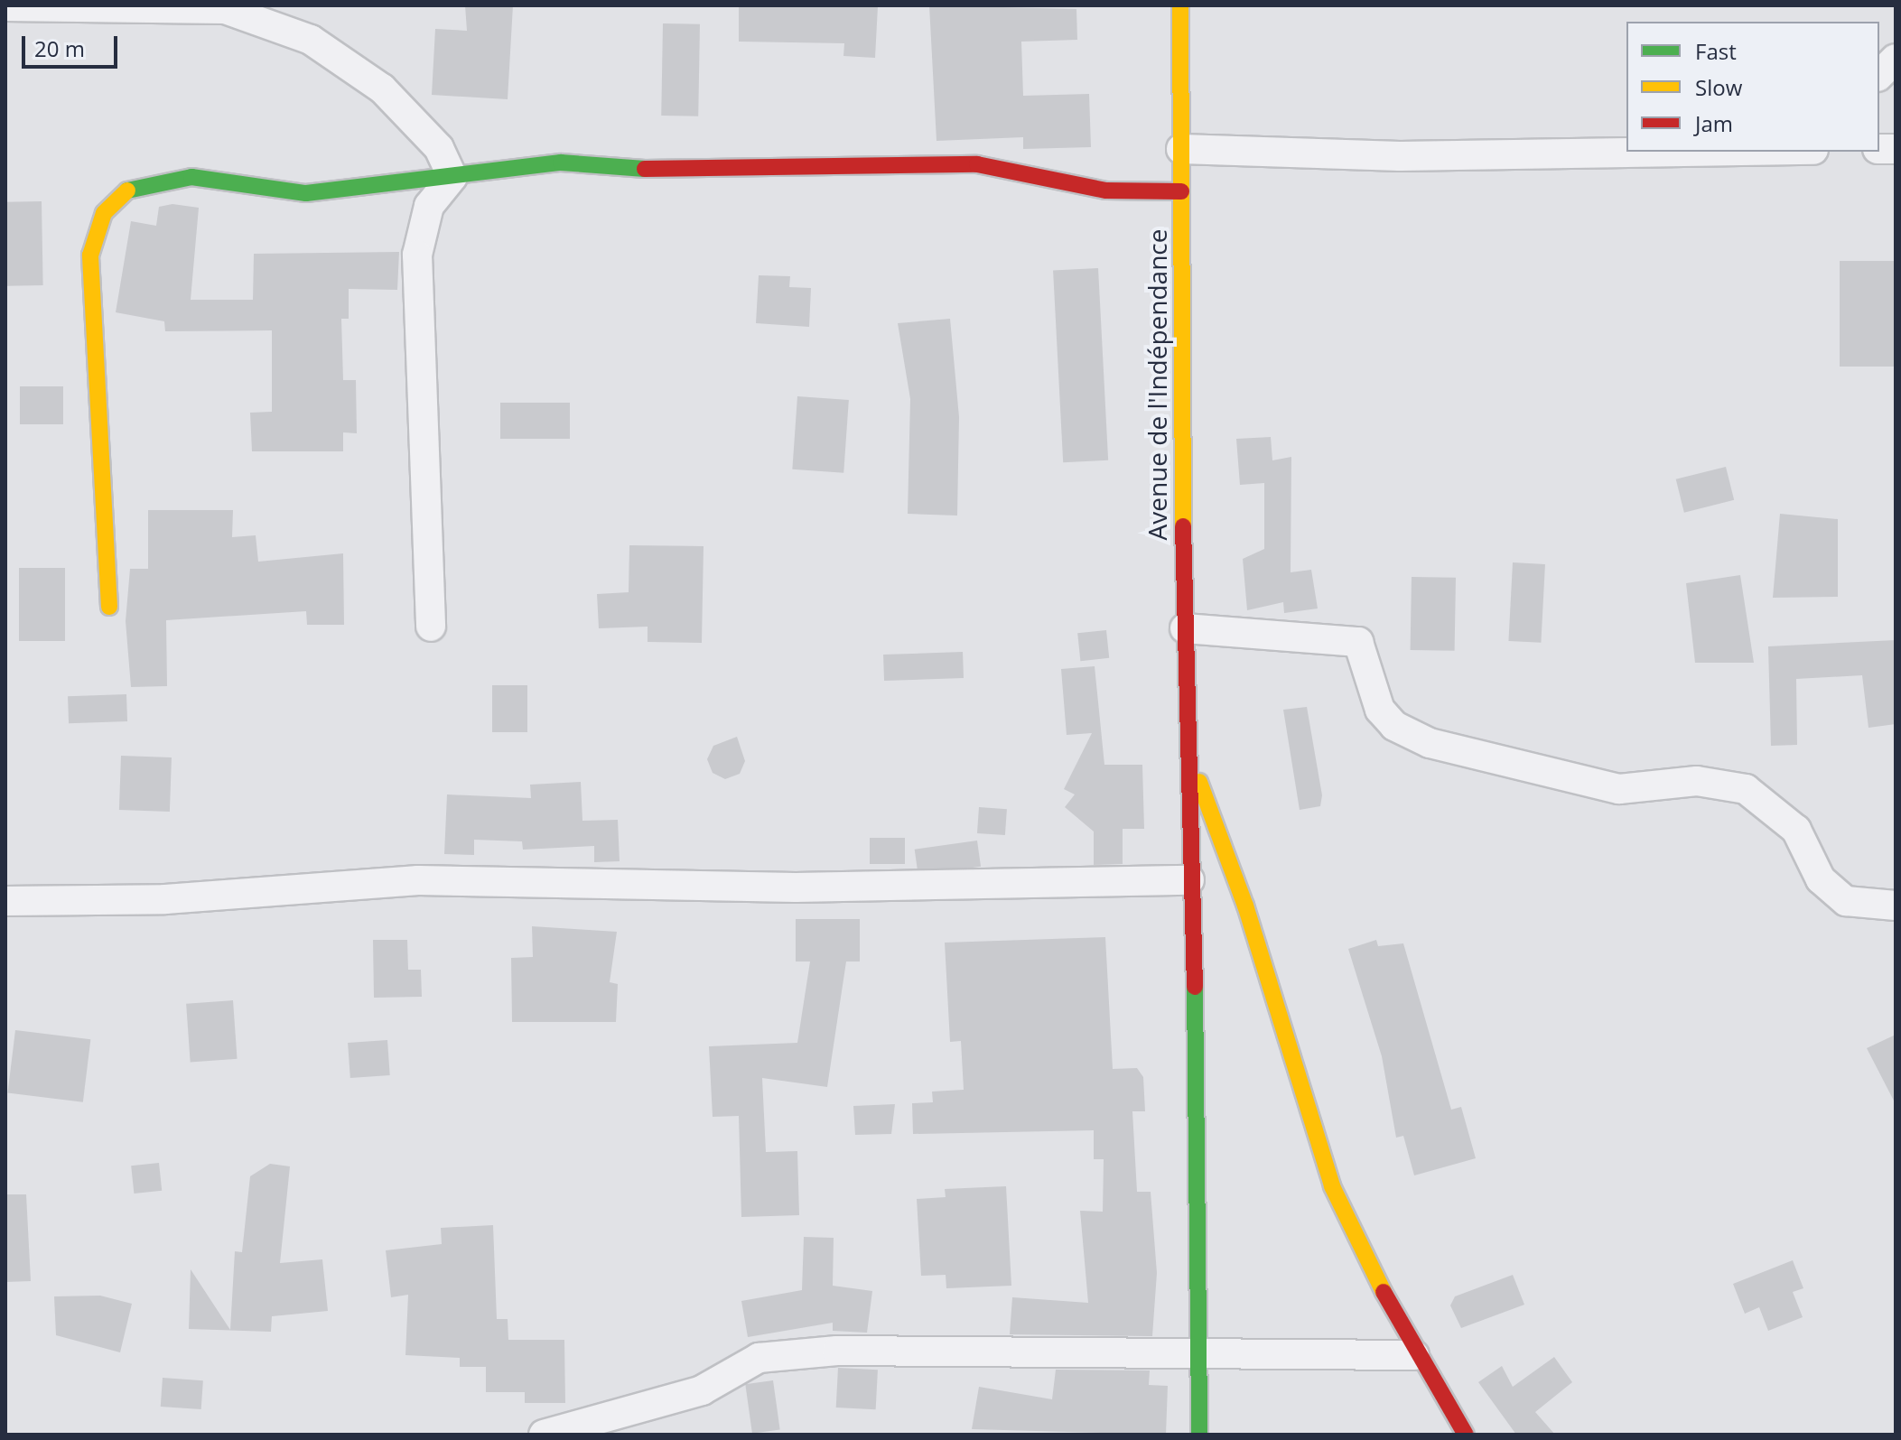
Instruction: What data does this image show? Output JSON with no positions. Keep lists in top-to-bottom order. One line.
{"streets":{"main road":["Avenue de l'Indépendance"]},"legend":["Fast","Slow","Jam"],"scale_bar":"20 m"}
